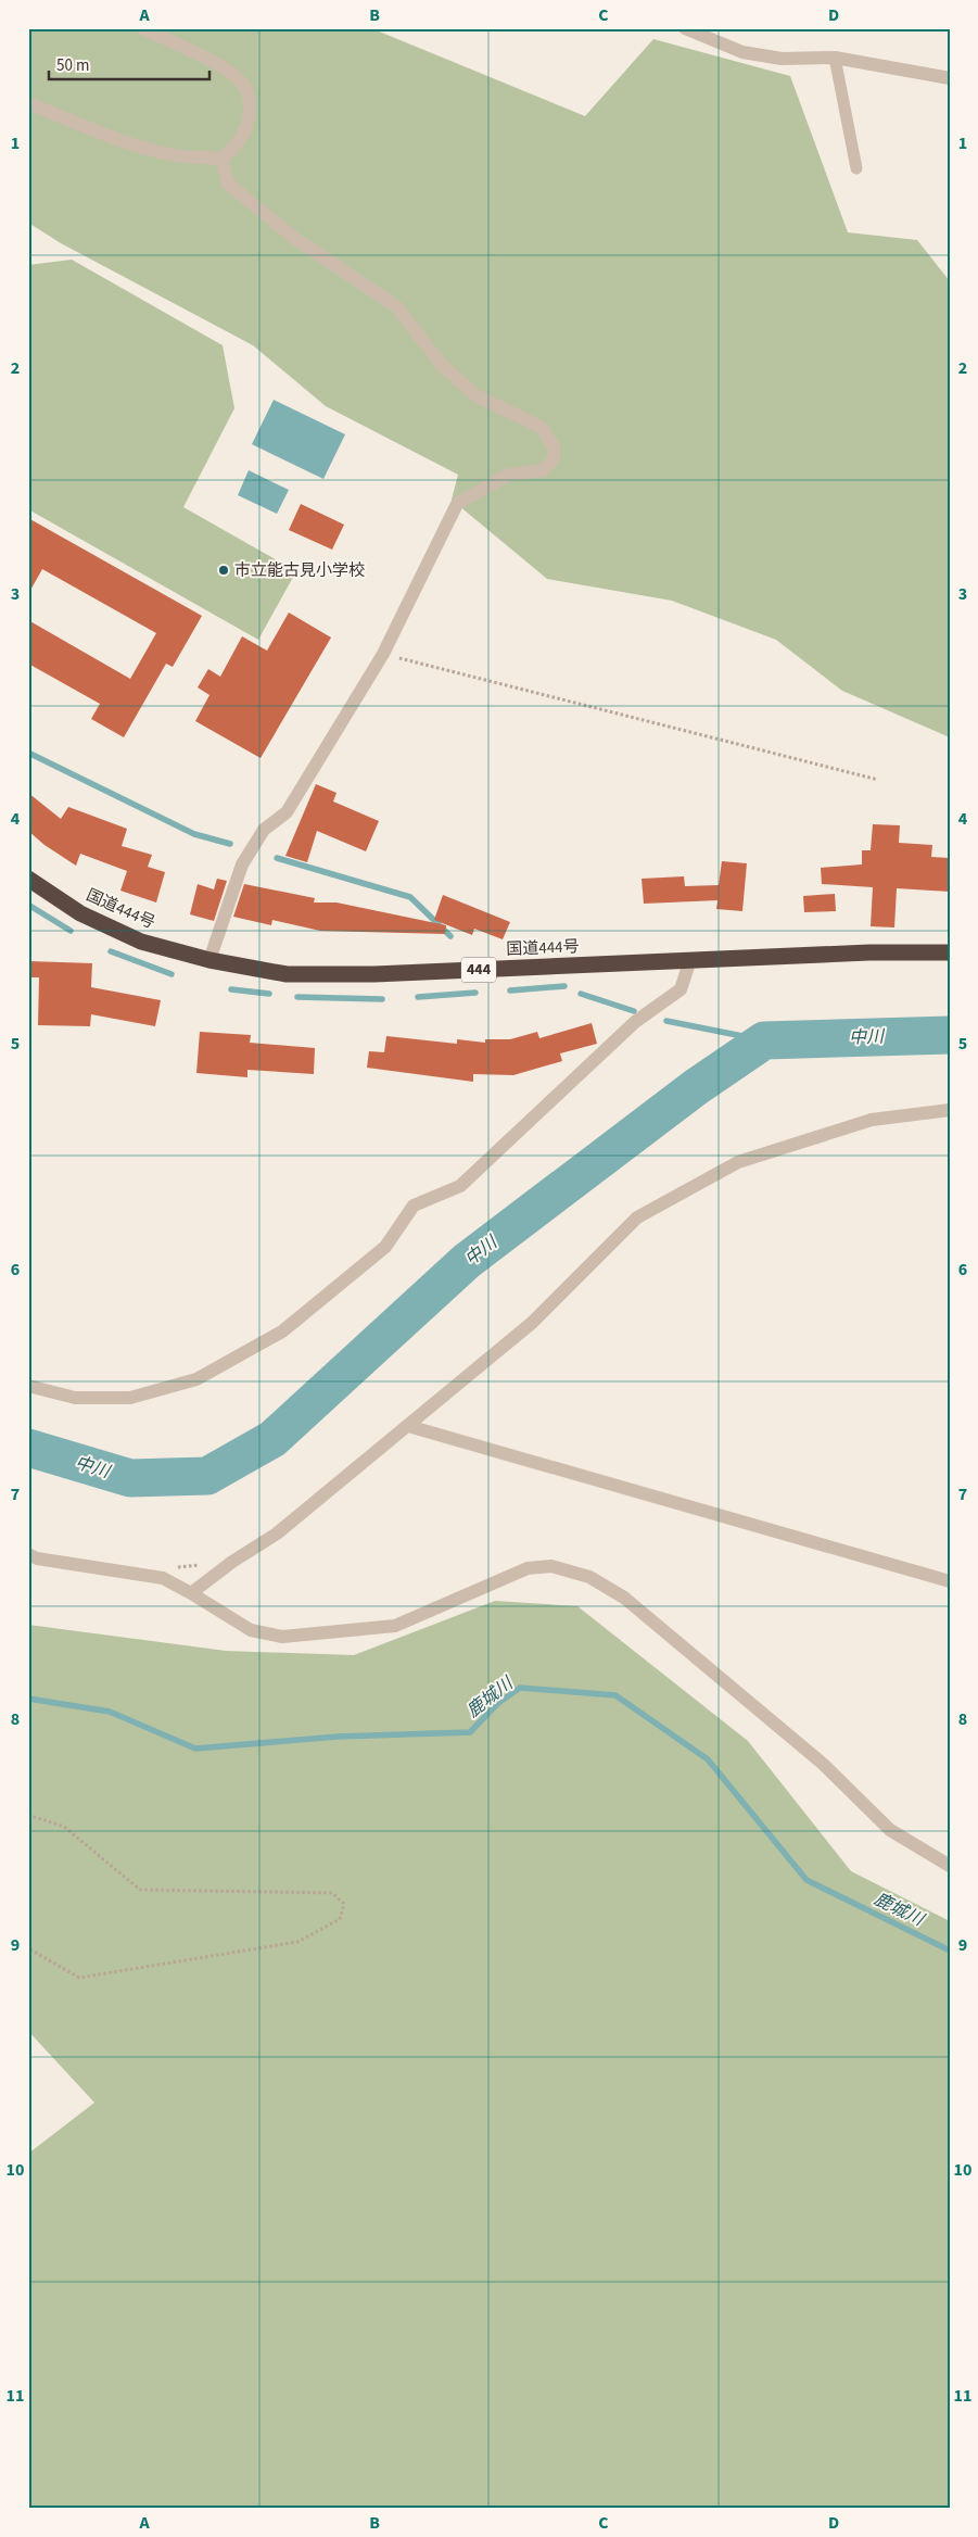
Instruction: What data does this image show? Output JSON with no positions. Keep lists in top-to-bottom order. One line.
{"streets":{"highway":["国道444号","444"]},"water":["中川","鹿城川"],"places":["市立能古見小学校"],"scale_bar":"50 m","grid":{"columns":["A","B","C","D"],"rows":["1","2","3","4","5","6","7","8","9","10","11"]}}
